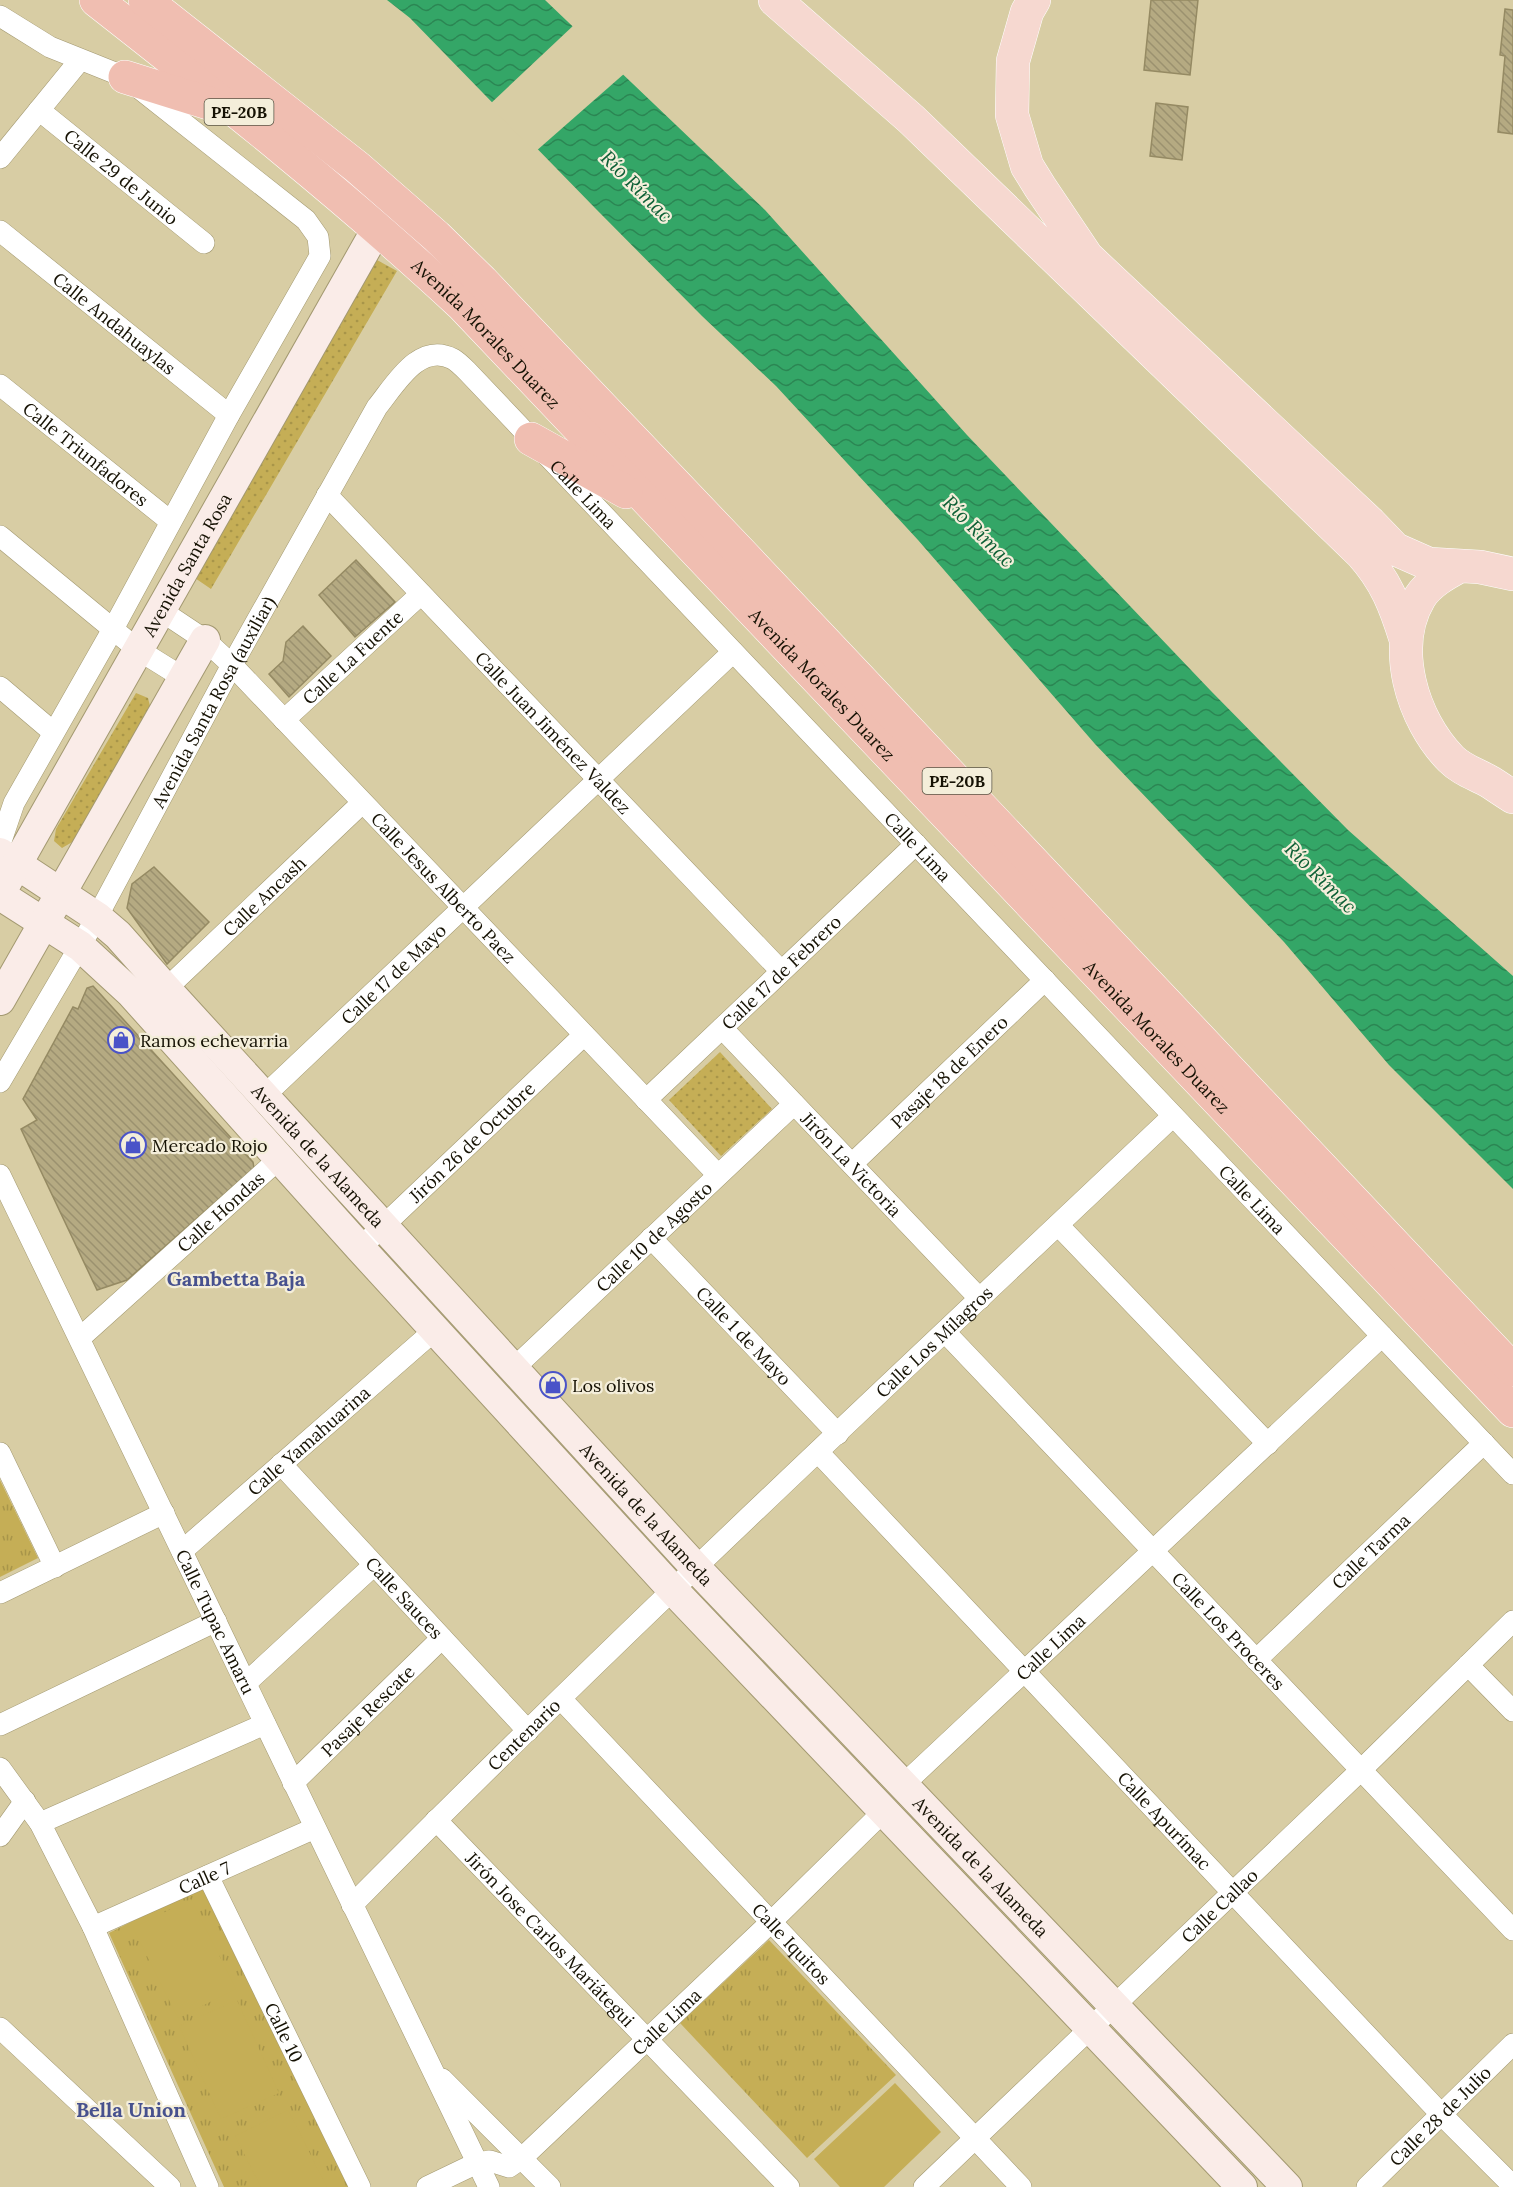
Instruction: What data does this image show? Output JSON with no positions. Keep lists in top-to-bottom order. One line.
{"streets":{"highway":["PE-20B","Avenida Morales Duarez"],"street":["Calle 29 de Junio","Calle Andahuaylas","Calle Triunfadores","Calle Lima","Avenida Santa Rosa","Calle La Fuente","Avenida Santa Rosa (auxiliar)","Calle Juan Jiménez Valdez","Calle Jesus Alberto Paez","Calle Ancash","Calle 17 de Febrero","Calle 17 de Mayo","Pasaje 18 de Enero","Jirón 26 de Octubre","Avenida de la Alameda","Jirón La Victoria","Calle Hondas","Calle 10 de Agosto","Calle 1 de Mayo","Calle Los Milagros","Calle Yamahuarina","Calle Tarma","Calle Sauces","Calle Tupac Amaru","Calle Los Proceres","Pasaje Rescate","Centenario","Calle Apurímac","Calle 7","Calle Callao","Jirón Jose Carlos Mariátegui","Calle Iquitos","Calle 10","Calle 28 de Julio"]},"crossings":[["Calle Lima","Avenida Santa Rosa (auxiliar)"],["Calle Lima","Calle 17 de Febrero"],["Calle Lima","Calle 17 de Mayo"],["Calle Lima","Pasaje 18 de Enero"],["Calle Lima","Avenida de la Alameda"],["Calle Lima","Calle Los Milagros"],["Calle Lima","Calle Tarma"],["Calle Lima","Calle Tupac Amaru"],["Calle Lima","Calle Los Proceres"],["Calle Lima","Calle Apurímac"],["Calle Lima","Jirón Jose Carlos Mariátegui"],["Calle Lima","Calle Iquitos"],["Avenida Santa Rosa","Calle Jesus Alberto Paez"],["Avenida Santa Rosa","Avenida de la Alameda"],["Calle La Fuente","Calle Juan Jiménez Valdez"],["Calle La Fuente","Calle Jesus Alberto Paez"],["Avenida Santa Rosa (auxiliar)","Calle Juan Jiménez Valdez"],["Avenida Santa Rosa (auxiliar)","Calle Jesus Alberto Paez"],["Avenida Santa Rosa (auxiliar)","Avenida de la Alameda"],["Calle Juan Jiménez Valdez","Calle 17 de Febrero"],["Calle Juan Jiménez Valdez","Calle 17 de Mayo"],["Calle Jesus Alberto Paez","Calle Ancash"],["Calle Jesus Alberto Paez","Calle 17 de Febrero"],["Calle Jesus Alberto Paez","Calle 17 de Mayo"],["Calle Jesus Alberto Paez","Jirón 26 de Octubre"],["Calle Jesus Alberto Paez","Calle 10 de Agosto"],["Calle Ancash","Avenida de la Alameda"],["Calle 17 de Febrero","Jirón La Victoria"],["Calle 17 de Mayo","Avenida de la Alameda"],["Pasaje 18 de Enero","Jirón La Victoria"],["Jirón 26 de Octubre","Avenida de la Alameda"],["Avenida de la Alameda","Calle Hondas"],["Avenida de la Alameda","Calle 10 de Agosto"],["Avenida de la Alameda","Calle Los Milagros"],["Avenida de la Alameda","Calle Yamahuarina"],["Avenida de la Alameda","Centenario"],["Avenida de la Alameda","Calle Callao"],["Jirón La Victoria","Calle 10 de Agosto"],["Jirón La Victoria","Calle Los Milagros"],["Calle Hondas","Calle Tupac Amaru"],["Calle 10 de Agosto","Calle 1 de Mayo"],["Calle 1 de Mayo","Calle Los Milagros"],["Calle Los Milagros","Calle Los Proceres"],["Calle Los Milagros","Centenario"],["Calle Los Milagros","Calle Apurímac"],["Calle Yamahuarina","Calle Sauces"],["Calle Yamahuarina","Calle Tupac Amaru"],["Calle Tarma","Calle Los Proceres"],["Calle Sauces","Pasaje Rescate"],["Calle Sauces","Centenario"],["Calle Tupac Amaru","Pasaje Rescate"],["Calle Tupac Amaru","Centenario"],["Calle Tupac Amaru","Calle 7"],["Calle Los Proceres","Calle Callao"],["Centenario","Jirón Jose Carlos Mariátegui"],["Centenario","Calle Iquitos"],["Calle Apurímac","Calle Callao"],["Calle Apurímac","Calle 28 de Julio"],["Calle 7","Calle 10"],["Calle Callao","Calle Iquitos"]],"districts":["Gambetta Baja","Bella Union"],"water":["Río Rímac"],"places":{"shop":["Ramos echevarria","Mercado Rojo","Los olivos"]}}
